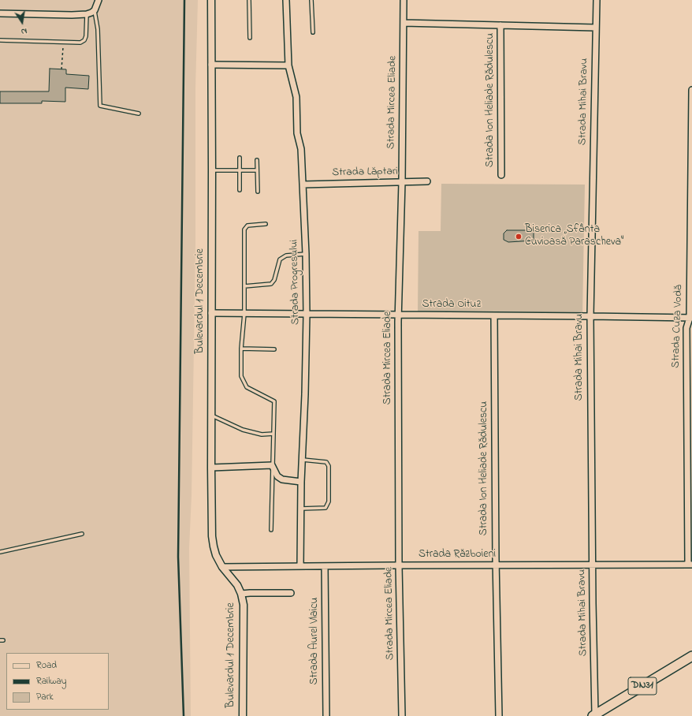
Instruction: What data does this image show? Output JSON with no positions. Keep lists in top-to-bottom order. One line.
{"streets":{"main road":["DN31"],"street":["Strada Ion Heliade Rădulescu","Strada Mihai Bravu","Strada Mircea Eliade","Strada Lăptari","Strada Progresului","Bulevardul 1 Decembrie","Strada Oituz","Strada Cuza Vodă","Strada Războieni","Strada Aurel Vlaicu"]},"crossings":[["Strada Ion Heliade Rădulescu","Strada Oituz"],["Strada Ion Heliade Rădulescu","Strada Războieni"],["Strada Mihai Bravu","Strada Oituz"],["Strada Mihai Bravu","Strada Războieni"],["Strada Mihai Bravu","DN31"],["Strada Mircea Eliade","Strada Lăptari"],["Strada Mircea Eliade","Strada Oituz"],["Strada Mircea Eliade","Strada Războieni"],["Strada Lăptari","Strada Progresului"],["Strada Progresului","Strada Oituz"],["Strada Progresului","Strada Războieni"],["Bulevardul 1 Decembrie","Strada Oituz"],["Bulevardul 1 Decembrie","Strada Războieni"],["Strada Oituz","Strada Cuza Vodă"],["Strada Cuza Vodă","Strada Războieni"],["Strada Războieni","Strada Aurel Vlaicu"]],"places":["Biserica „Sfânta Cuvioasă Parascheva\""],"legend":["Road","Railway","Park"],"north":"bottom"}
